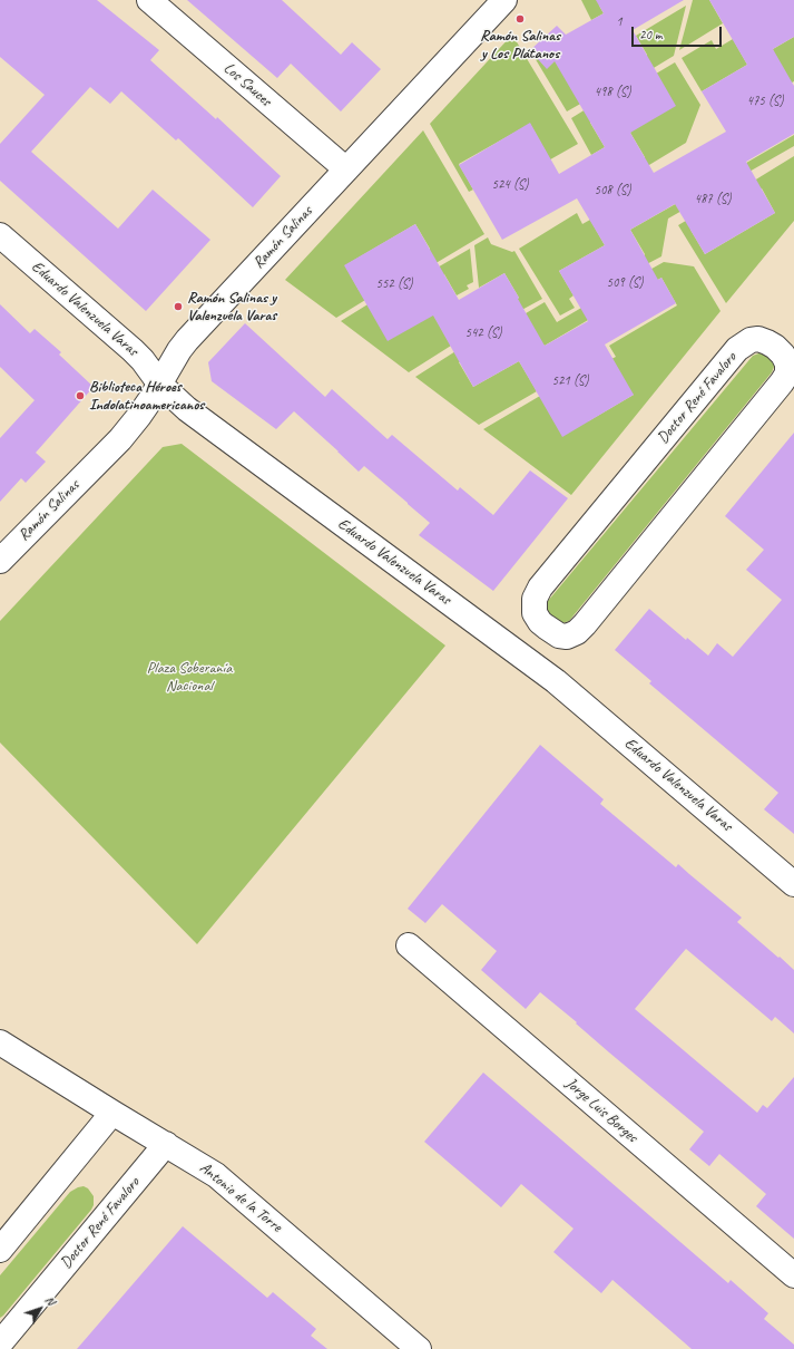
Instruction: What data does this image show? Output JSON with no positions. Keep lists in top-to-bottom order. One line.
{"streets":{"street":["Los Sauces","Ramón Salinas","Eduardo Valenzuela Varas","Doctor René Favaloro","Jorge Luis Borges","Antonio de la Torre"]},"crossings":[["Los Sauces","Ramón Salinas"],["Ramón Salinas","Eduardo Valenzuela Varas"],["Doctor René Favaloro","Antonio de la Torre"]],"parks":["Plaza Soberanía Nacional"],"places":["Ramón Salinas y Los Plátanos","Ramón Salinas y Valenzuela Varas","Biblioteca Héroes Indolatinoamericanos"],"house_numbers":["1","498 (S)","475 (S)","524 (S)","508 (S)","487 (S)","509 (S)","552 (S)","542 (S)","521 (S)"],"scale_bar":"20 m","north":"top right"}
